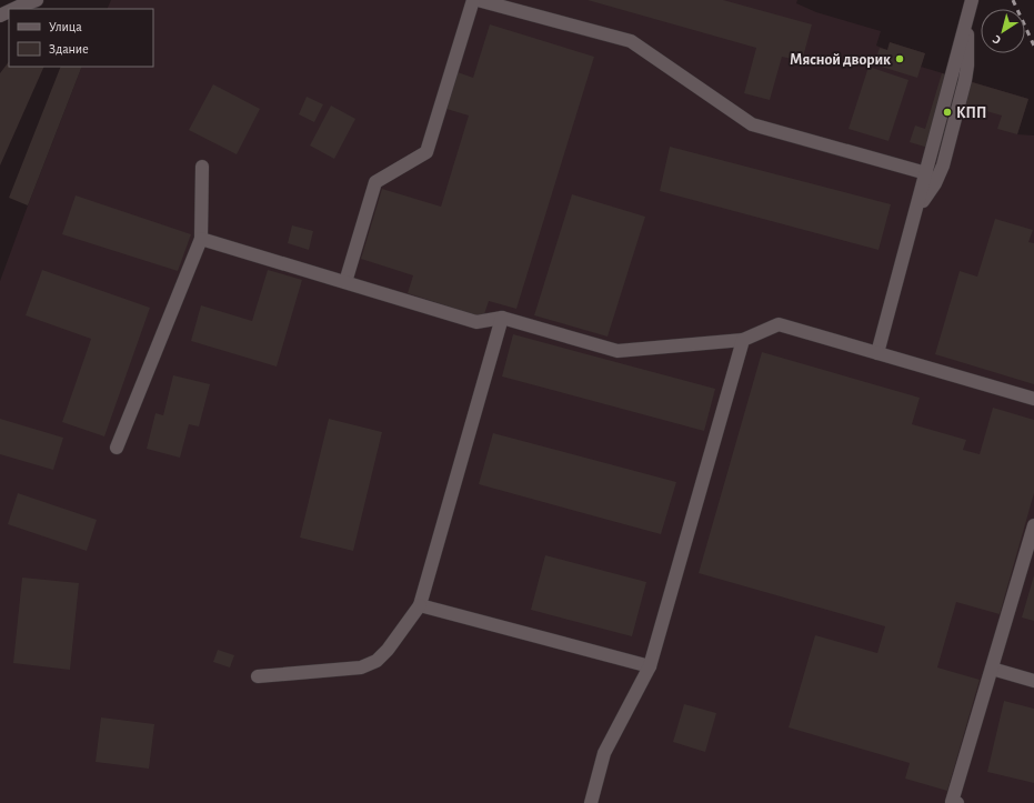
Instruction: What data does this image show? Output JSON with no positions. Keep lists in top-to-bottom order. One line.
{"places":["Мясной дворик","КПП"],"legend":["Улица","Здание"],"north":"bottom left"}
